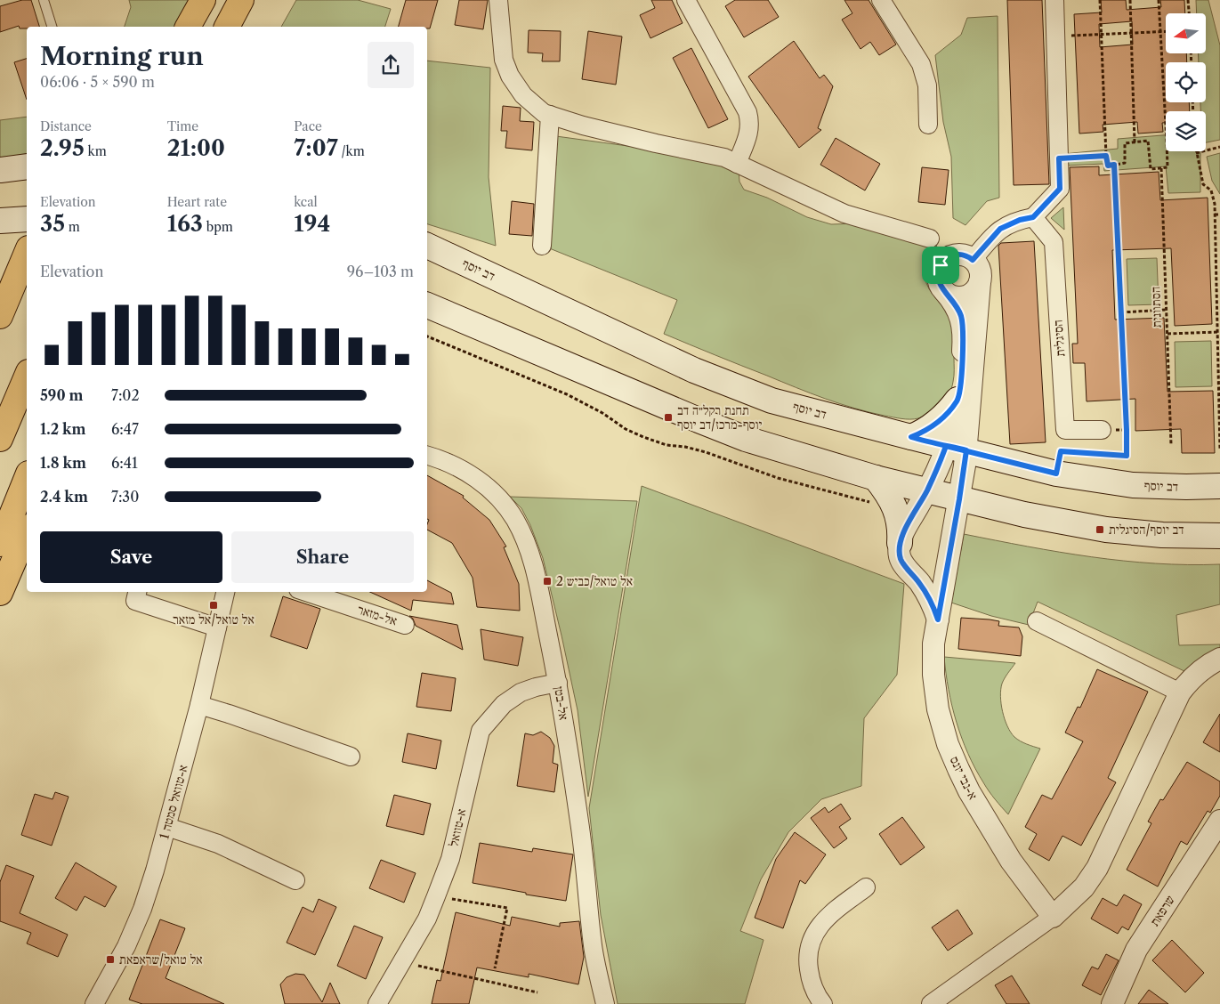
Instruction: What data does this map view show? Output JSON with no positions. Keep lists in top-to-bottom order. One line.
{"streets":{"main road":["דב יוסף"],"street":["הסיגלית","אל-מזאר","אל-בטן","א-נבי יונס","א-טוואל סמטה 1","א-טוואל","שרפאת"],"path":["הסתוונית"]},"crossings":[["דב יוסף","א-נבי יונס"],["אל-בטן","א-טוואל"]],"places":{"transit":["תחנת רקל״ה דב יוסף-מרכז/דב יוסף","דב יוסף/הסיגלית","אל טואל/כביש 2","אל טואל/אל מזאר","אל טואל/שראפאת"]},"north":"left","page":{"heading":["Morning run","06:06 · 5 × 590 m"],"stats":[["Distance","2.95 km"],["Time","21:00"],["Pace","7:07 /km"],["Elevation","35 m"],["Heart rate","163 bpm"],["kcal","194"]],"chart":["Elevation","96–103 m"],"list":[{"name":"590 m","note":"7:02"},{"name":"1.2 km","note":"6:47"},{"name":"1.8 km","note":"6:41"},{"name":"2.4 km","note":"7:30"}],"buttons":["Save","Share"]}}
